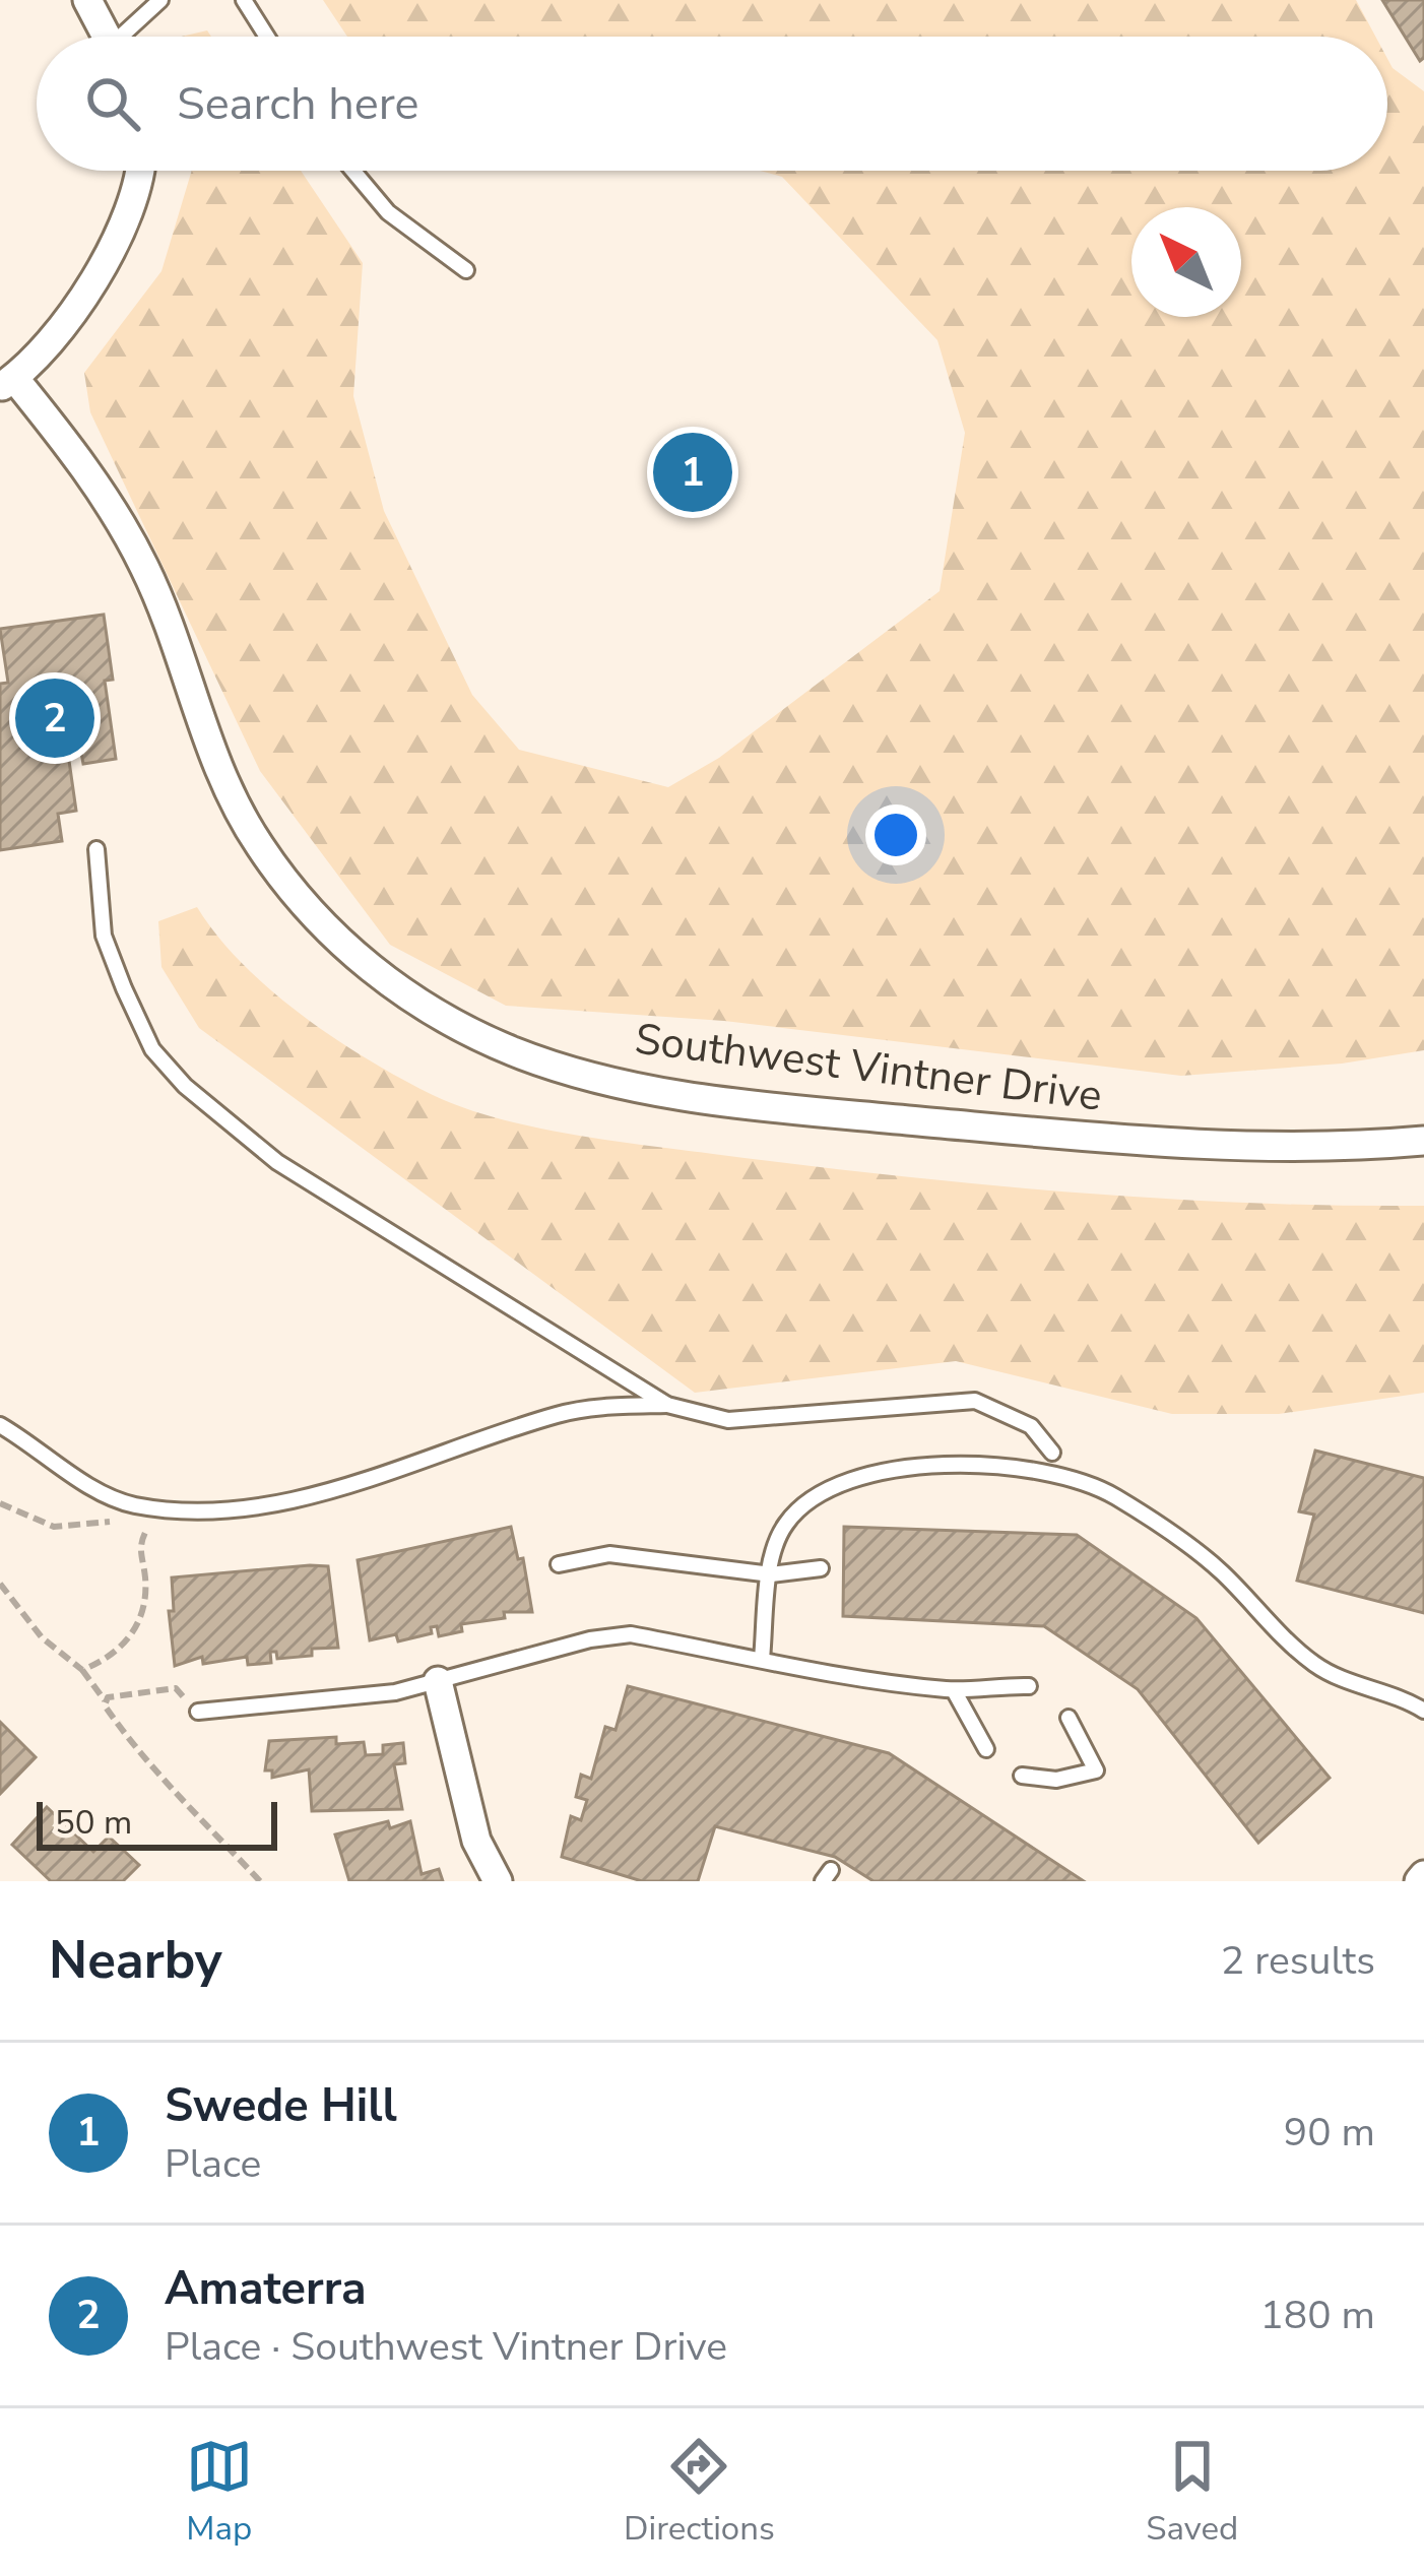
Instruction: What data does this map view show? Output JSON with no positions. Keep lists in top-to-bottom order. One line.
{"streets":{"street":["Southwest Vintner Drive"]},"scale_bar":"50 m","north":"top left","page":{"search":"Search here","pins":["1","2"],"scale":"50 m","heading":["Nearby","2 results"],"list":[{"mark":"1","name":"Swede Hill","note":"Place","value":"90 m"},{"mark":"2","name":"Amaterra","note":"Place · Southwest Vintner Drive","value":"180 m"}],"nav":["Map","Directions","Saved"]}}
